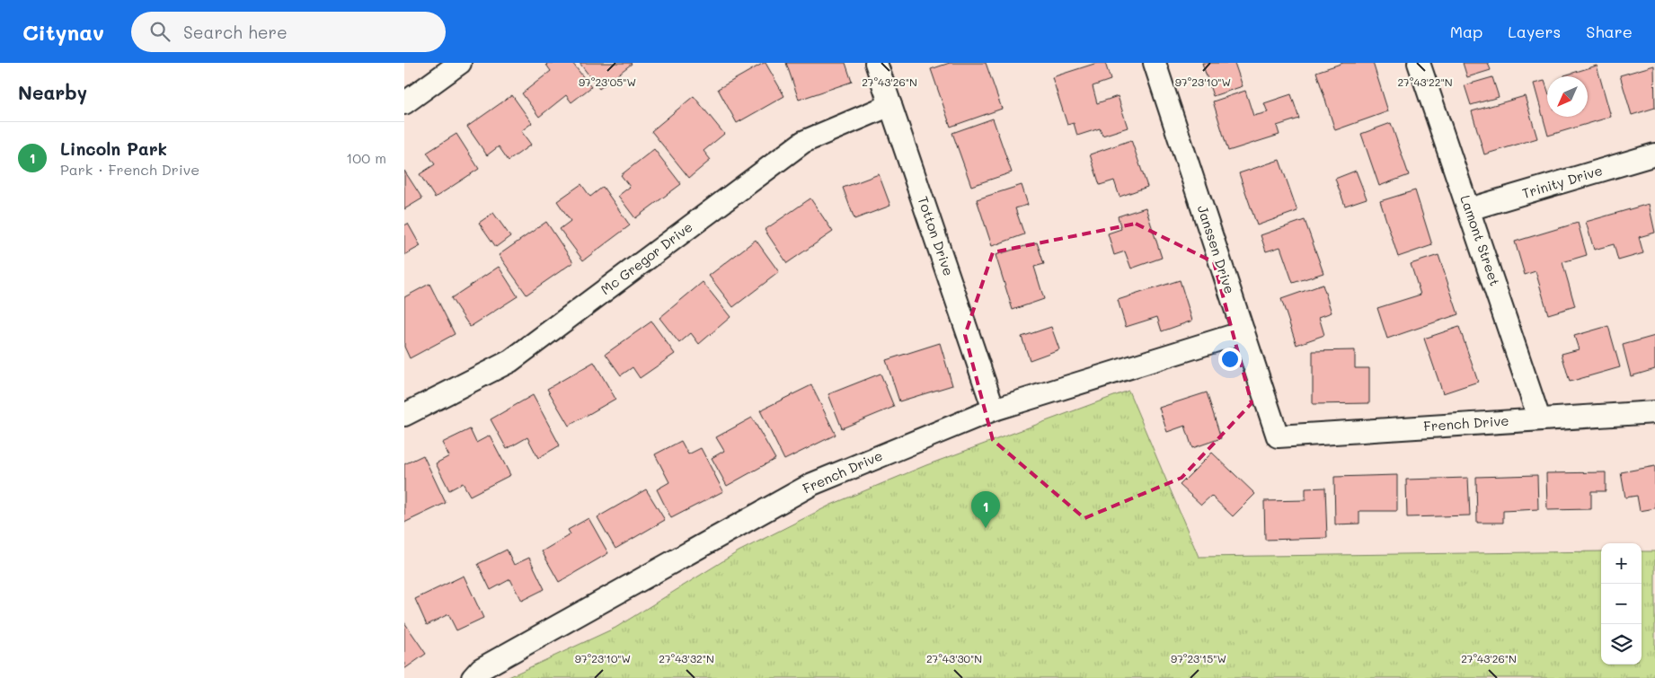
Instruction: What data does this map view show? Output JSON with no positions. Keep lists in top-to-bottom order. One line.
{"streets":{"street":["Trinity Drive","Totton Drive","Lamont Street","Janssen Drive","Mc Gregor Drive","French Drive"]},"crossings":[["Trinity Drive","Lamont Street"],["Totton Drive","Mc Gregor Drive"],["Totton Drive","French Drive"],["Lamont Street","French Drive"],["Janssen Drive","French Drive"]],"north":"bottom left","page":{"header":"Citynav","search":"Search here","nav":["Map","Layers","Share"],"heading":"Nearby","list":[{"mark":"1","name":"Lincoln Park","note":"Park · French Drive","value":"100 m"}],"pins":"1","map_buttons":["+","−"]},"coordinates":["27°43'26\"N","97°23'10\"W","27°43'22\"N","97°23'05\"W","97°23'15\"W","27°43'32\"N","27°43'30\"N"]}
